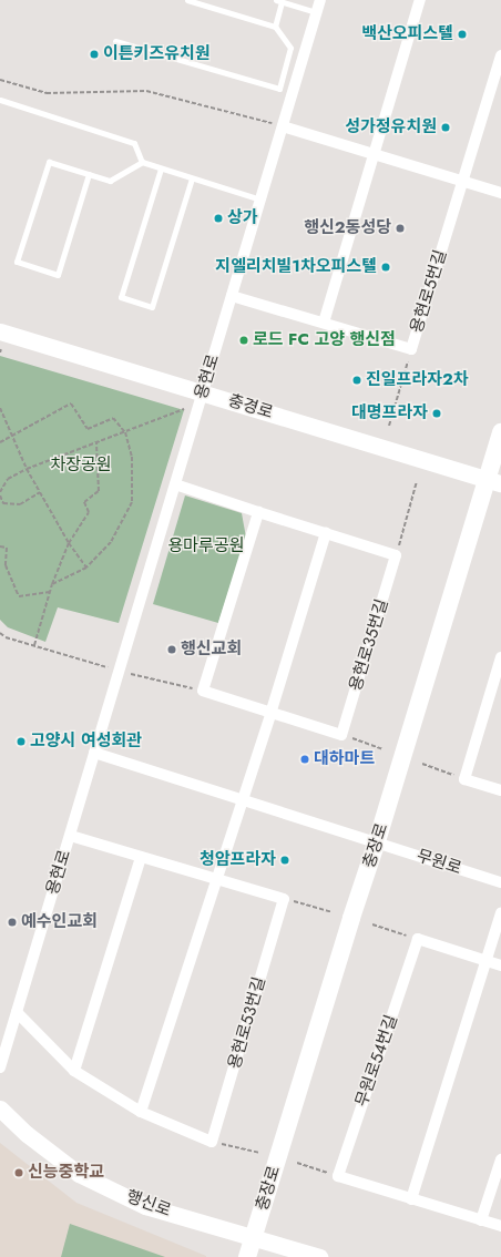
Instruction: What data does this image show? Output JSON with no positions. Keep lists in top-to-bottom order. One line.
{"streets":{"main road":["충경로","충장로","행신로"],"street":["용현로5번길","용현로","용현로35번길","무원로","용현로53번길","무원로54번길"]},"crossings":[["용현로5번길","용현로"],["용현로","충경로"],["충경로","충장로"],["충장로","무원로"],["충장로","행신로"]],"parks":["차장공원","용마루공원"],"places":["백산오피스텔","이튼키즈유치원","성가정유치원","상가","행신2동성당","지엘리치빌1차오피스텔","로드 FC 고양 행신점","진일프라자2차","대명프라자","행신교회","고양시 여성회관","대하마트","청암프라자","예수인교회","신능중학교"]}
